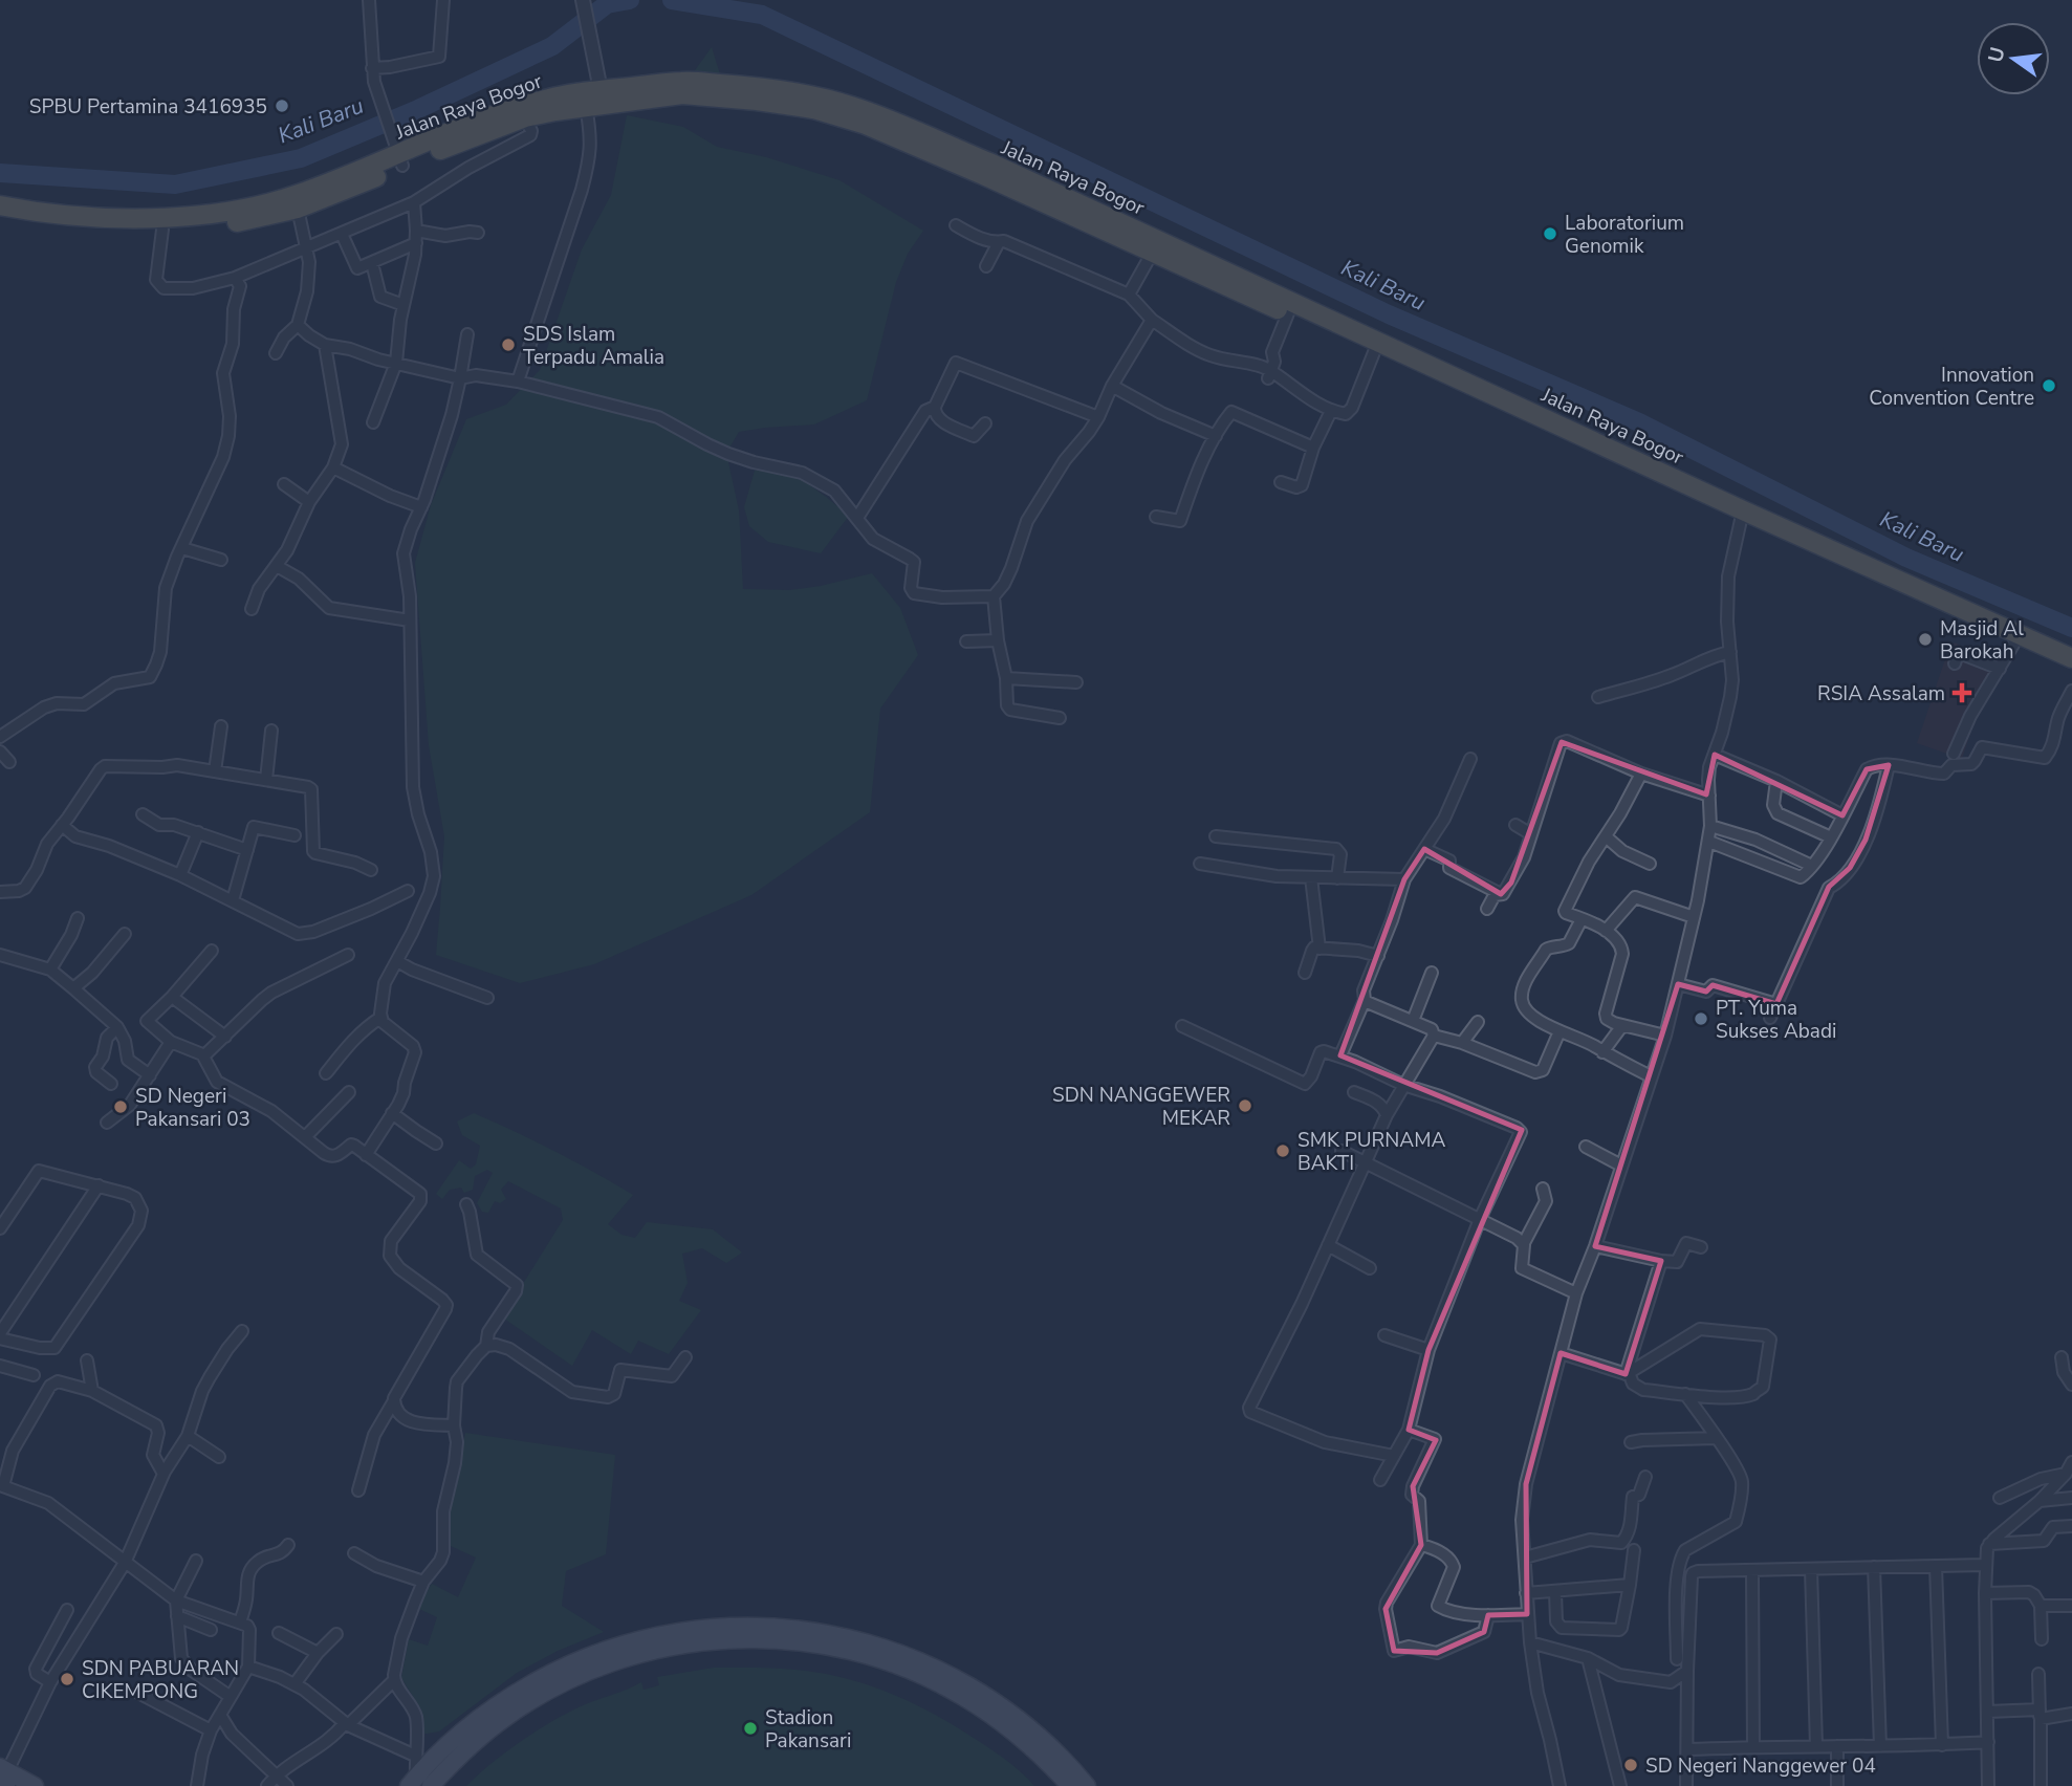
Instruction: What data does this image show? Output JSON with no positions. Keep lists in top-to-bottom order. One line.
{"streets":{"highway":["Jalan Raya Bogor"]},"water":["Kali Baru"],"places":{"other":["SPBU Pertamina 3416935","Laboratorium Genomik","SDS Islam Terpadu Amalia","Innovation Convention Centre","Masjid Al Barokah","PT. Yuma Sukses Abadi","SDN NANGGEWER MEKAR","SD Negeri Pakansari 03","SMK PURNAMA BAKTI","SDN PABUARAN CIKEMPONG","Stadion Pakansari","SD Negeri Nanggewer 04"],"health":["RSIA Assalam"]},"north":"left"}
